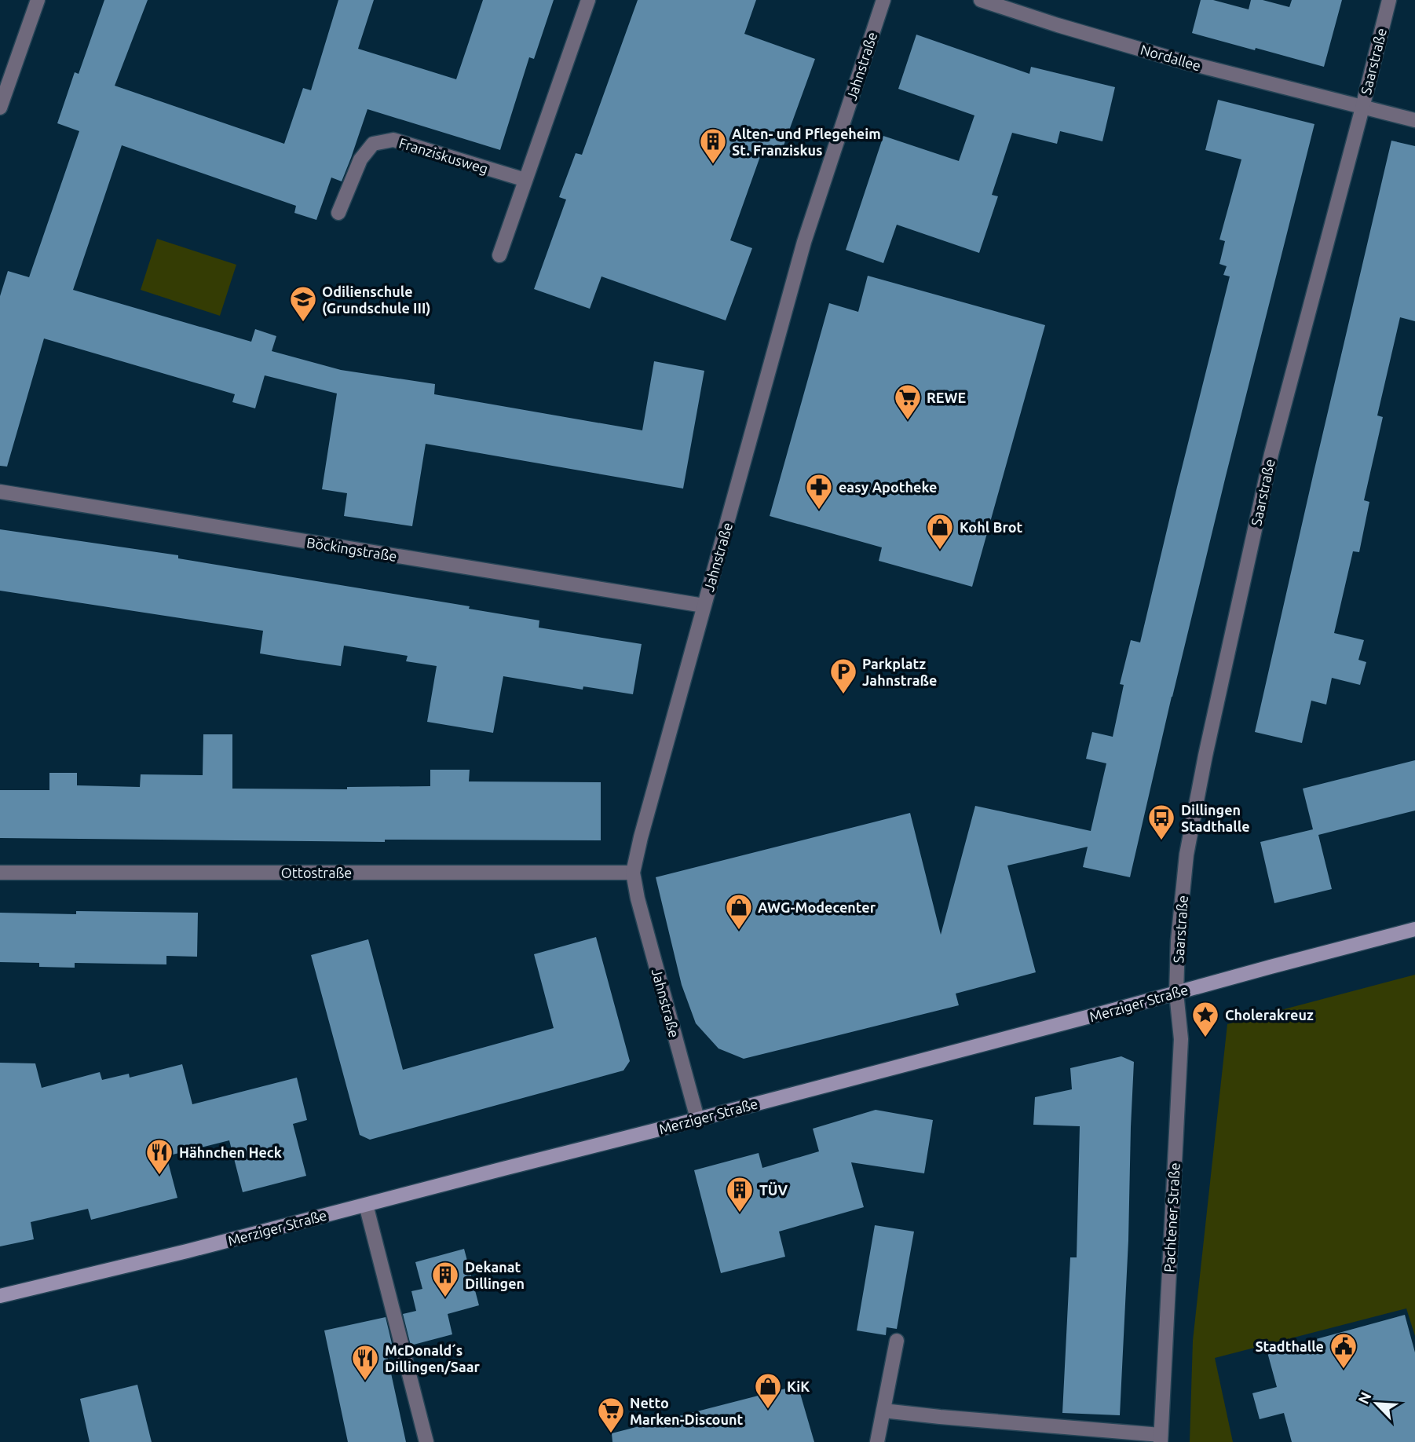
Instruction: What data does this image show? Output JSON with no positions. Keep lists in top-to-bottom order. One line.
{"streets":{"main road":["Merziger Straße"],"street":["Nordallee","Saarstraße","Jahnstraße","Franziskusweg","Böckingstraße","Ottostraße","Pachtener Straße"]},"crossings":[["Nordallee","Saarstraße"],["Saarstraße","Merziger Straße"],["Saarstraße","Pachtener Straße"],["Jahnstraße","Böckingstraße"],["Jahnstraße","Ottostraße"],["Jahnstraße","Merziger Straße"],["Merziger Straße","Pachtener Straße"]],"places":{"building":["Alten- und Pflegeheim St. Franziskus","TÜV","Dekanat Dillingen"],"school or university":["Odilienschule (Grundschule III)"],"supermarket":["REWE","Netto Marken-Discount"],"pharmacy":["easy Apotheke"],"shop":["Kohl Brot","AWG-Modecenter","KiK"],"parking":["Parkplatz Jahnstraße"],"bus stop":["Dillingen Stadthalle"],"place":["Cholerakreuz"],"restaurant":["Hähnchen Heck","McDonald´s Dillingen/Saar"],"public building":["Stadthalle"]},"north":"top left"}
